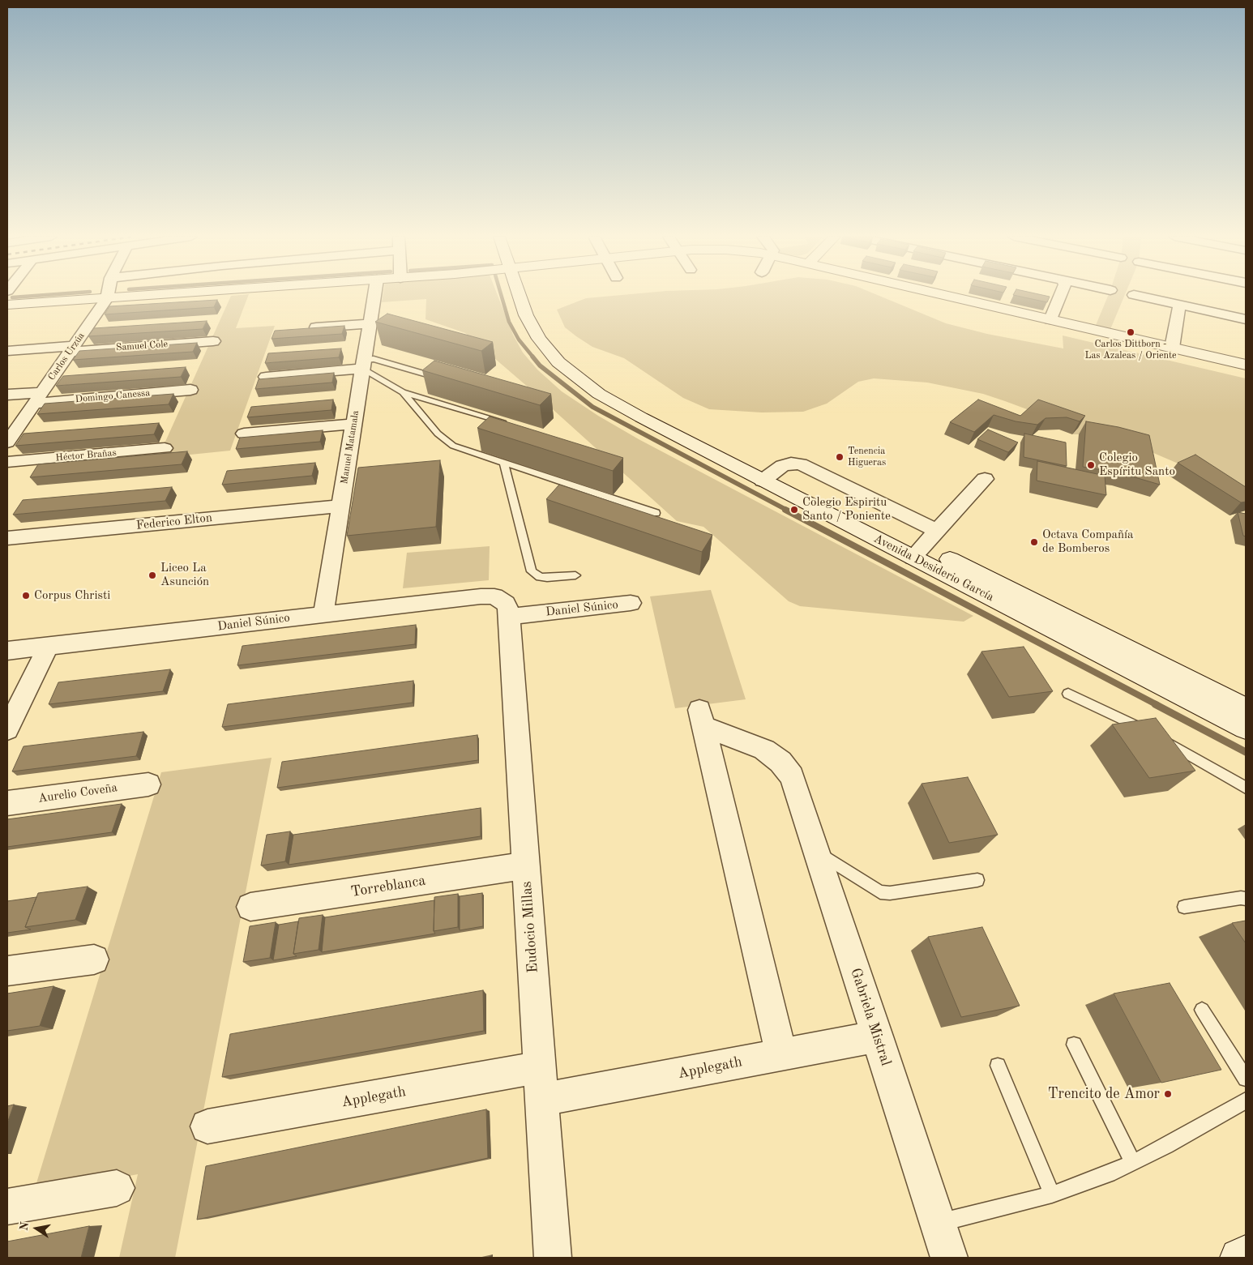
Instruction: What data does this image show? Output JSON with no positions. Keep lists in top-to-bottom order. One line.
{"streets":{"street":["Samuel Cole","Carlos Urzúa","Domingo Canessa","Manuel Matamala","Héctor Brañas","Federico Elton","Avenida Desiderio García","Daniel Súnico","Aurelio Coveña","Torreblanca","Eudocio Millas","Gabriela Mistral","Applegath"]},"crossings":[["Samuel Cole","Carlos Urzúa"],["Carlos Urzúa","Domingo Canessa"],["Manuel Matamala","Federico Elton"],["Manuel Matamala","Daniel Súnico"],["Daniel Súnico","Eudocio Millas"],["Torreblanca","Eudocio Millas"],["Eudocio Millas","Applegath"],["Gabriela Mistral","Applegath"]],"places":["Carlos Dittborn - Las Azaleas / Oriente","Tenencia Higueras","Colegio Espíritu Santo","Colegio Espiritu Santo / Poniente","Octava Compañía de Bomberos","Liceo La Asunción","Corpus Christi","Trencito de Amor"],"north":"left"}
